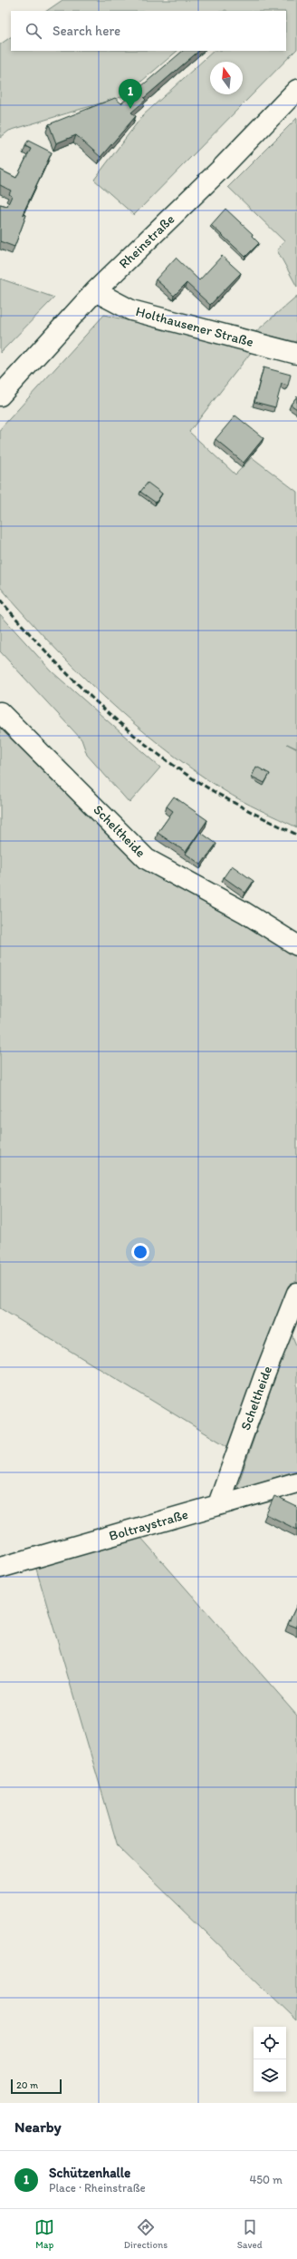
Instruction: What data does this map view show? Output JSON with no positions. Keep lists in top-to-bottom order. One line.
{"streets":{"street":["Rheinstraße","Holthausener Straße","Scheltheide","Boltraystraße"]},"crossings":[["Rheinstraße","Holthausener Straße"],["Scheltheide","Boltraystraße"]],"scale_bar":"20 m","north":"top","page":{"search":"Search here","pins":"1","scale":"20 m","heading":"Nearby","list":[{"mark":"1","name":"Schützenhalle","note":"Place · Rheinstraße","value":"450 m"}],"nav":["Map","Directions","Saved"]}}
